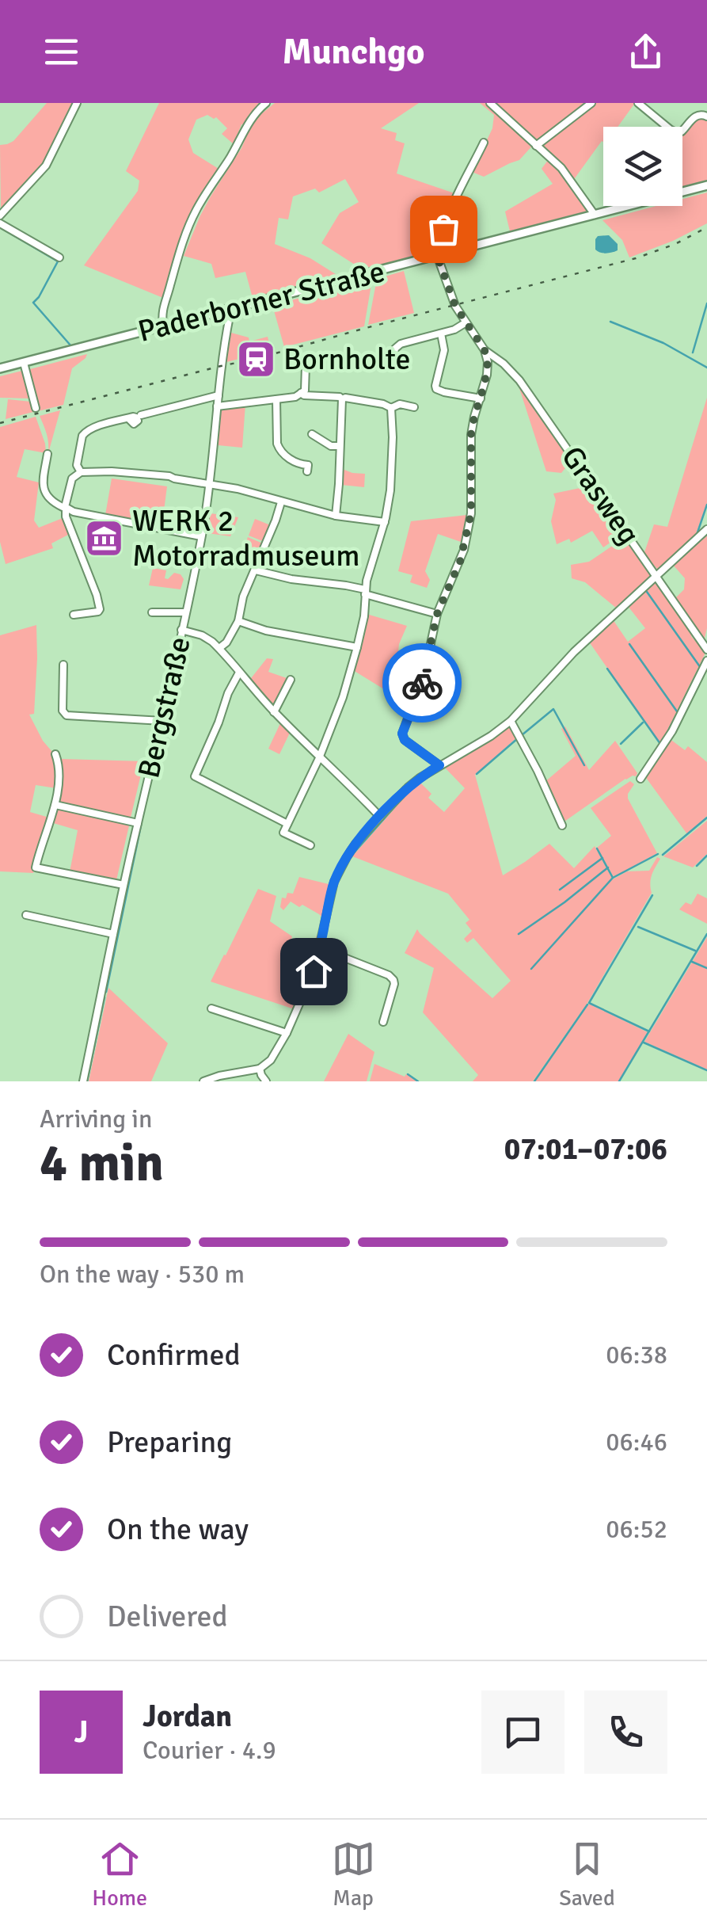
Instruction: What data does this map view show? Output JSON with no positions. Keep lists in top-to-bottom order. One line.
{"streets":{"main road":["Paderborner Straße"],"street":["Grasweg","Bergstraße"]},"crossings":[["Paderborner Straße","Grasweg"],["Paderborner Straße","Bergstraße"]],"places":{"station":["Bornholte"],"museum":["WERK 2 Motorradmuseum"]},"page":{"header":"Munchgo","heading":["4 min","Arriving in","07:01–07:06"],"panel":["Jordan","Courier · 4.9"],"bar":"On the way · 530 m","list":[["Confirmed","06:38"],["Preparing","06:46"],["On the way","06:52"],"Delivered"],"round":"J","tabs":["Home","Map","Saved"]}}
